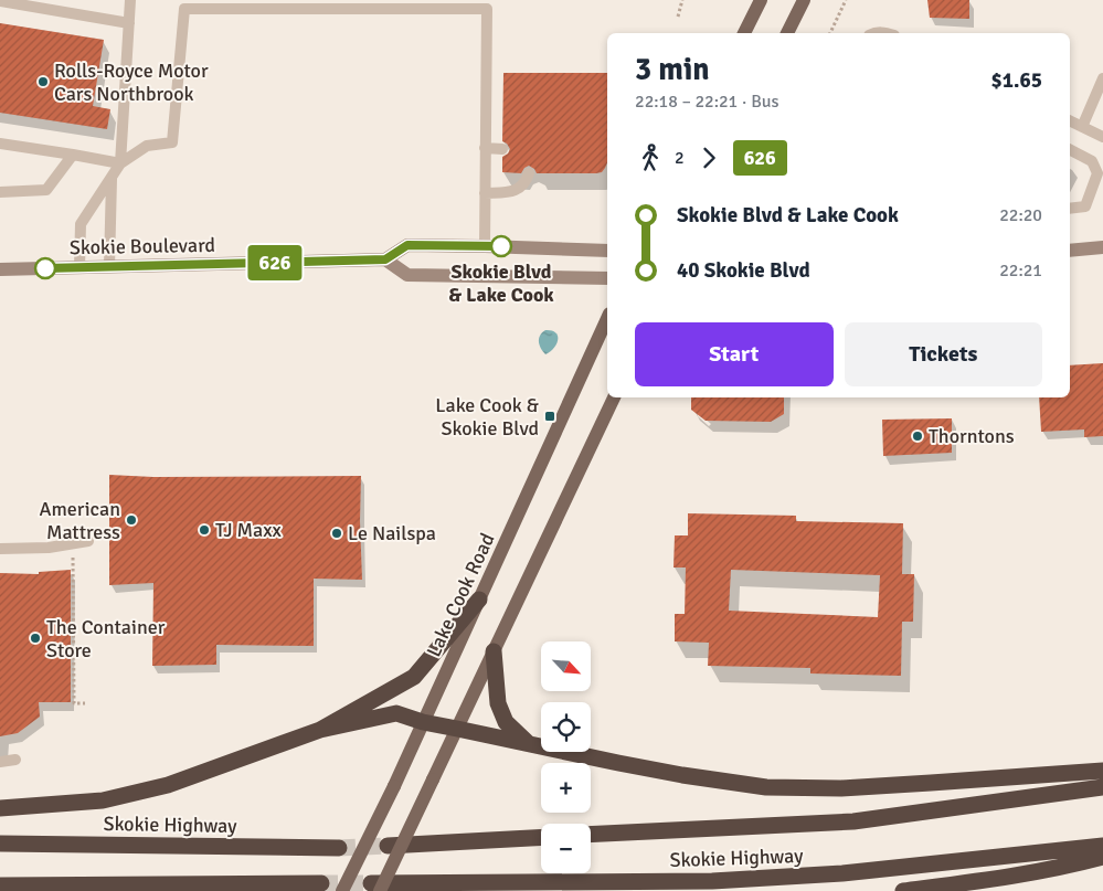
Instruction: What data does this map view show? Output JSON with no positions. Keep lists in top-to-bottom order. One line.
{"streets":{"highway":["Skokie Highway"],"main road":["Skokie Boulevard","Lake Cook Road"]},"places":{"other":["Rolls-Royce Motor Cars Northbrook","Skokie Blvd & Lake Cook","Thorntons","American Mattress","TJ Maxx","Le Nailspa","The Container Store"],"transit":["Lake Cook & Skokie Blvd"]},"lines":["bus line 626"],"north":"bottom right","page":{"on_map":"626","heading":["3 min","22:18 – 22:21 · Bus","$1.65"],"legs":["2","626"],"list":[{"name":"Skokie Blvd & Lake Cook","value":"22:20"},{"name":"40 Skokie Blvd","value":"22:21"}],"buttons":["Start","Tickets"],"map_buttons":["+","−"]}}
